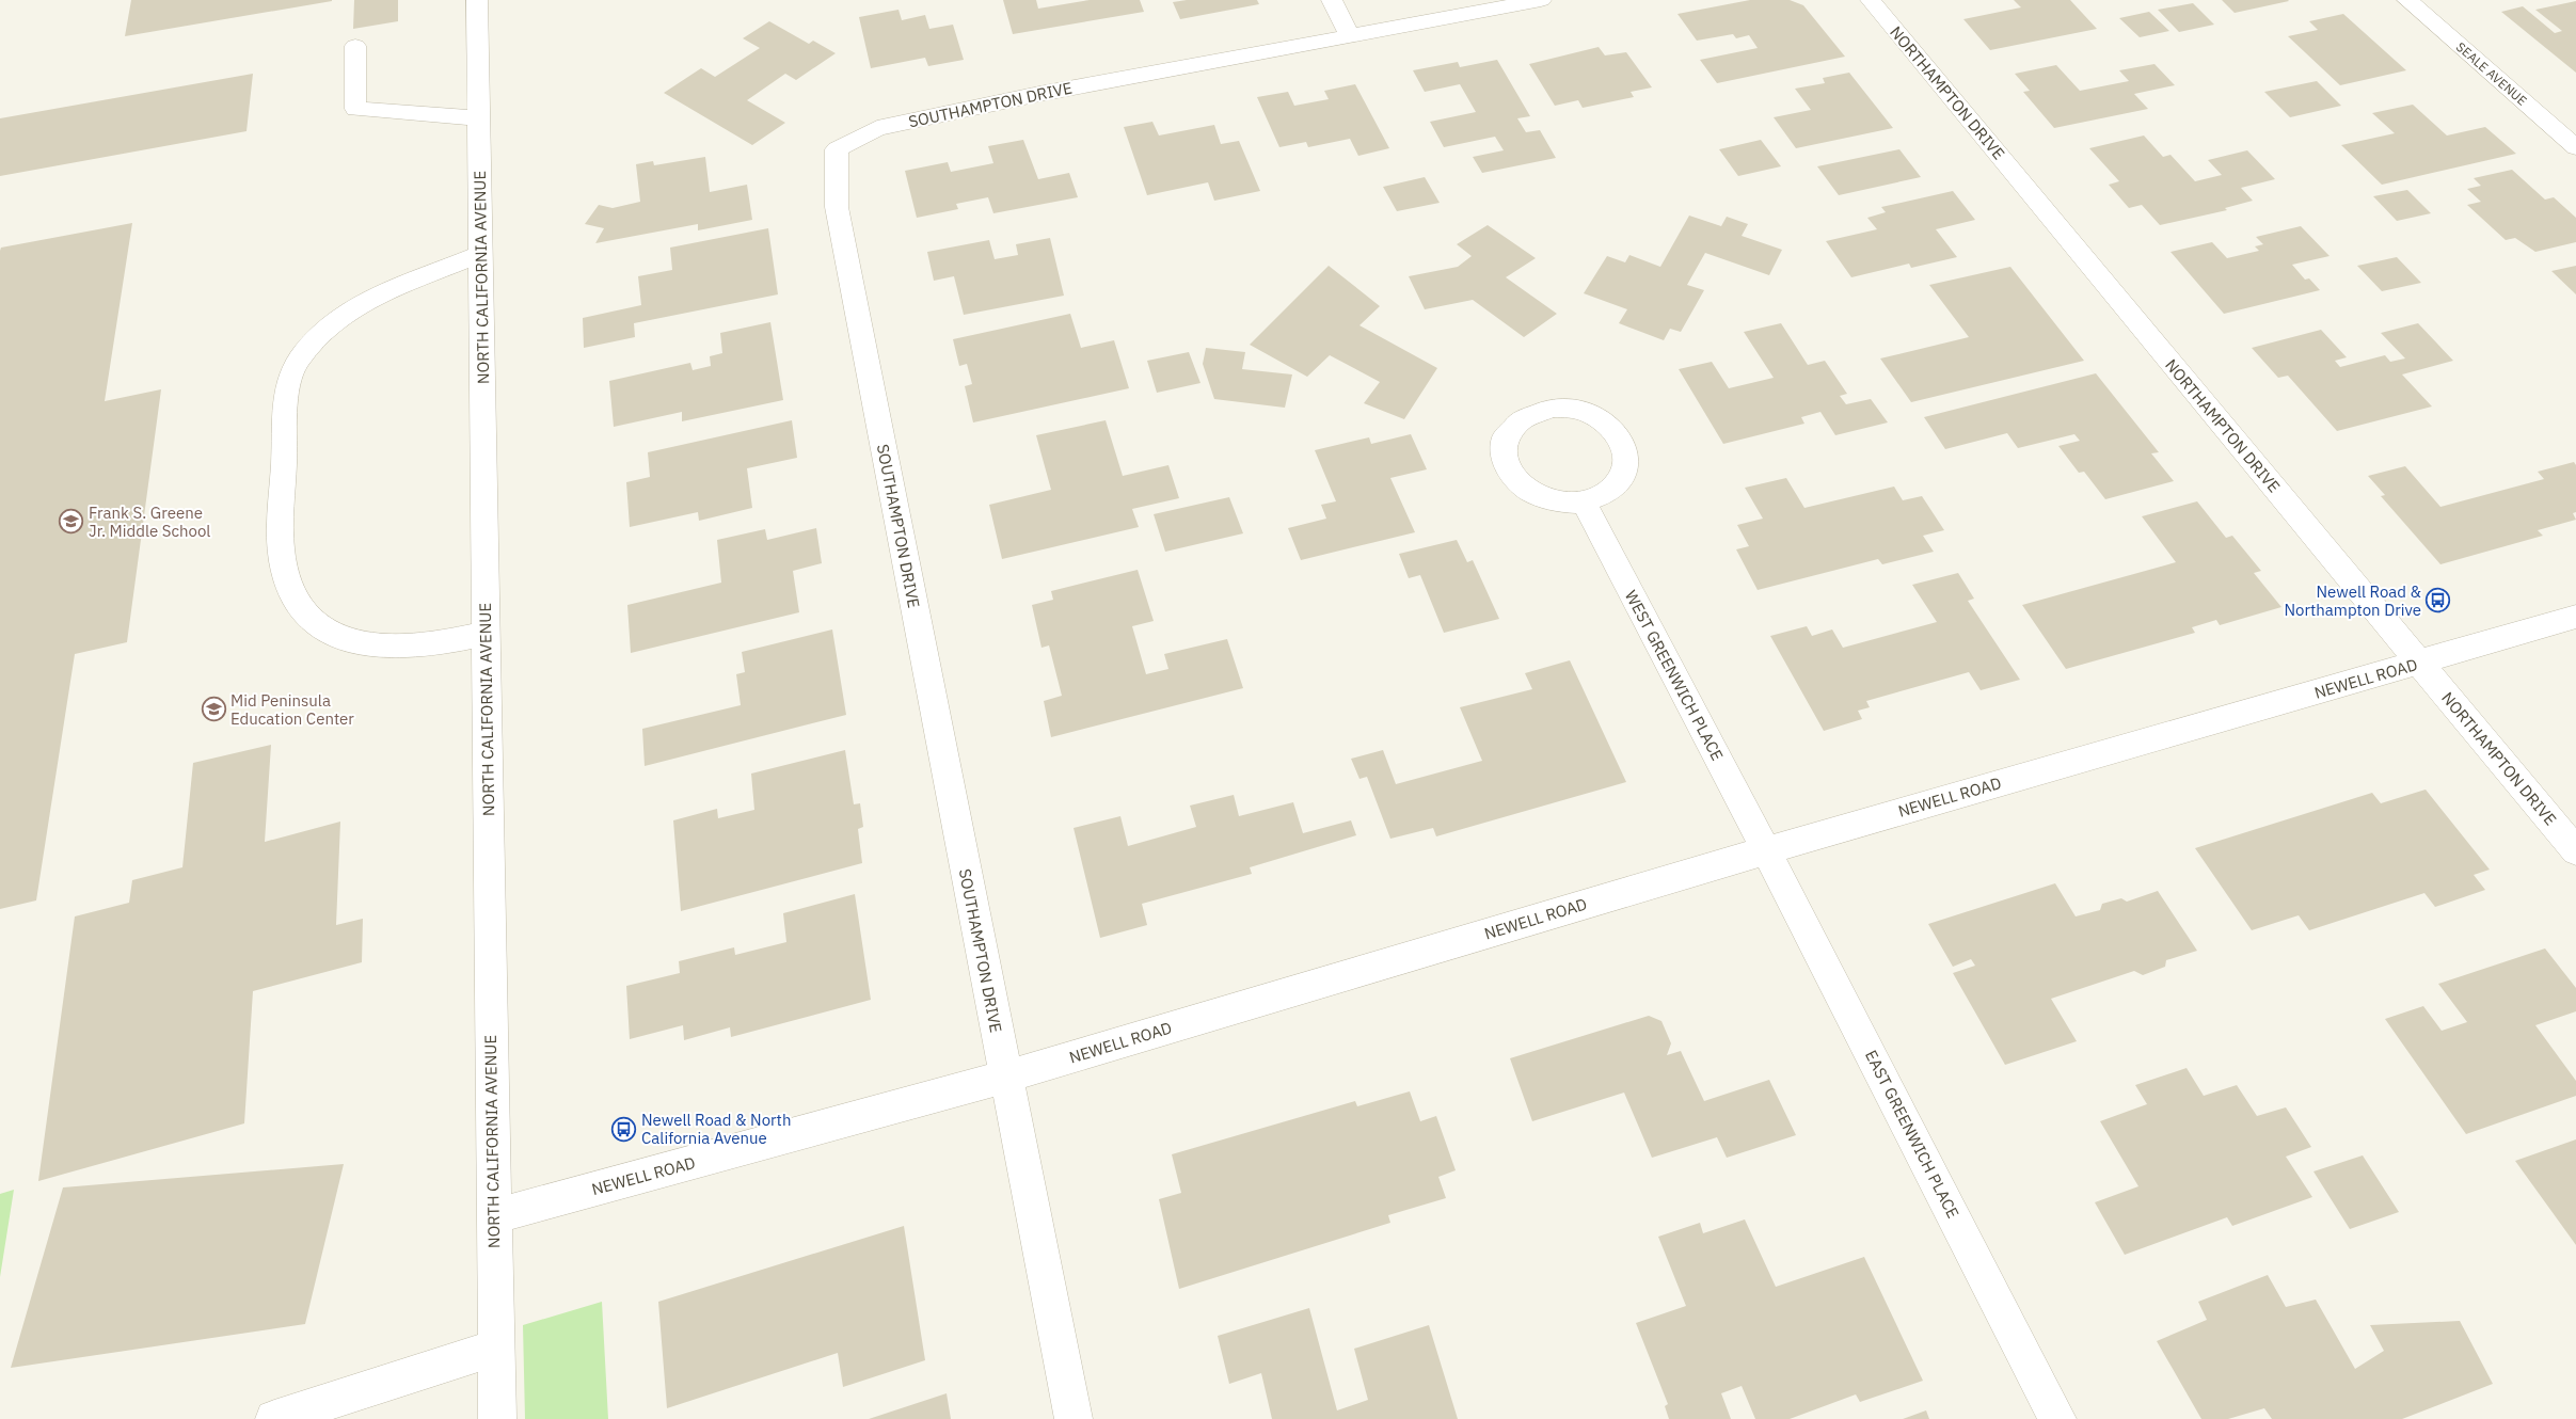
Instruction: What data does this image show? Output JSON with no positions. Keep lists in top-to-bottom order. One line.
{"streets":{"street":["SEALE AVENUE","NORTHAMPTON DRIVE","SOUTHAMPTON DRIVE","NORTH CALIFORNIA AVENUE","WEST GREENWICH PLACE","NEWELL ROAD","EAST GREENWICH PLACE"]},"crossings":[["NORTHAMPTON DRIVE","NEWELL ROAD"],["SOUTHAMPTON DRIVE","NEWELL ROAD"],["NORTH CALIFORNIA AVENUE","NEWELL ROAD"],["WEST GREENWICH PLACE","NEWELL ROAD"],["WEST GREENWICH PLACE","EAST GREENWICH PLACE"],["NEWELL ROAD","EAST GREENWICH PLACE"]],"places":{"school or university":["Frank S. Greene Jr. Middle School","Mid Peninsula Education Center"],"bus stop":["Newell Road & Northampton Drive","Newell Road & North California Avenue"]}}
